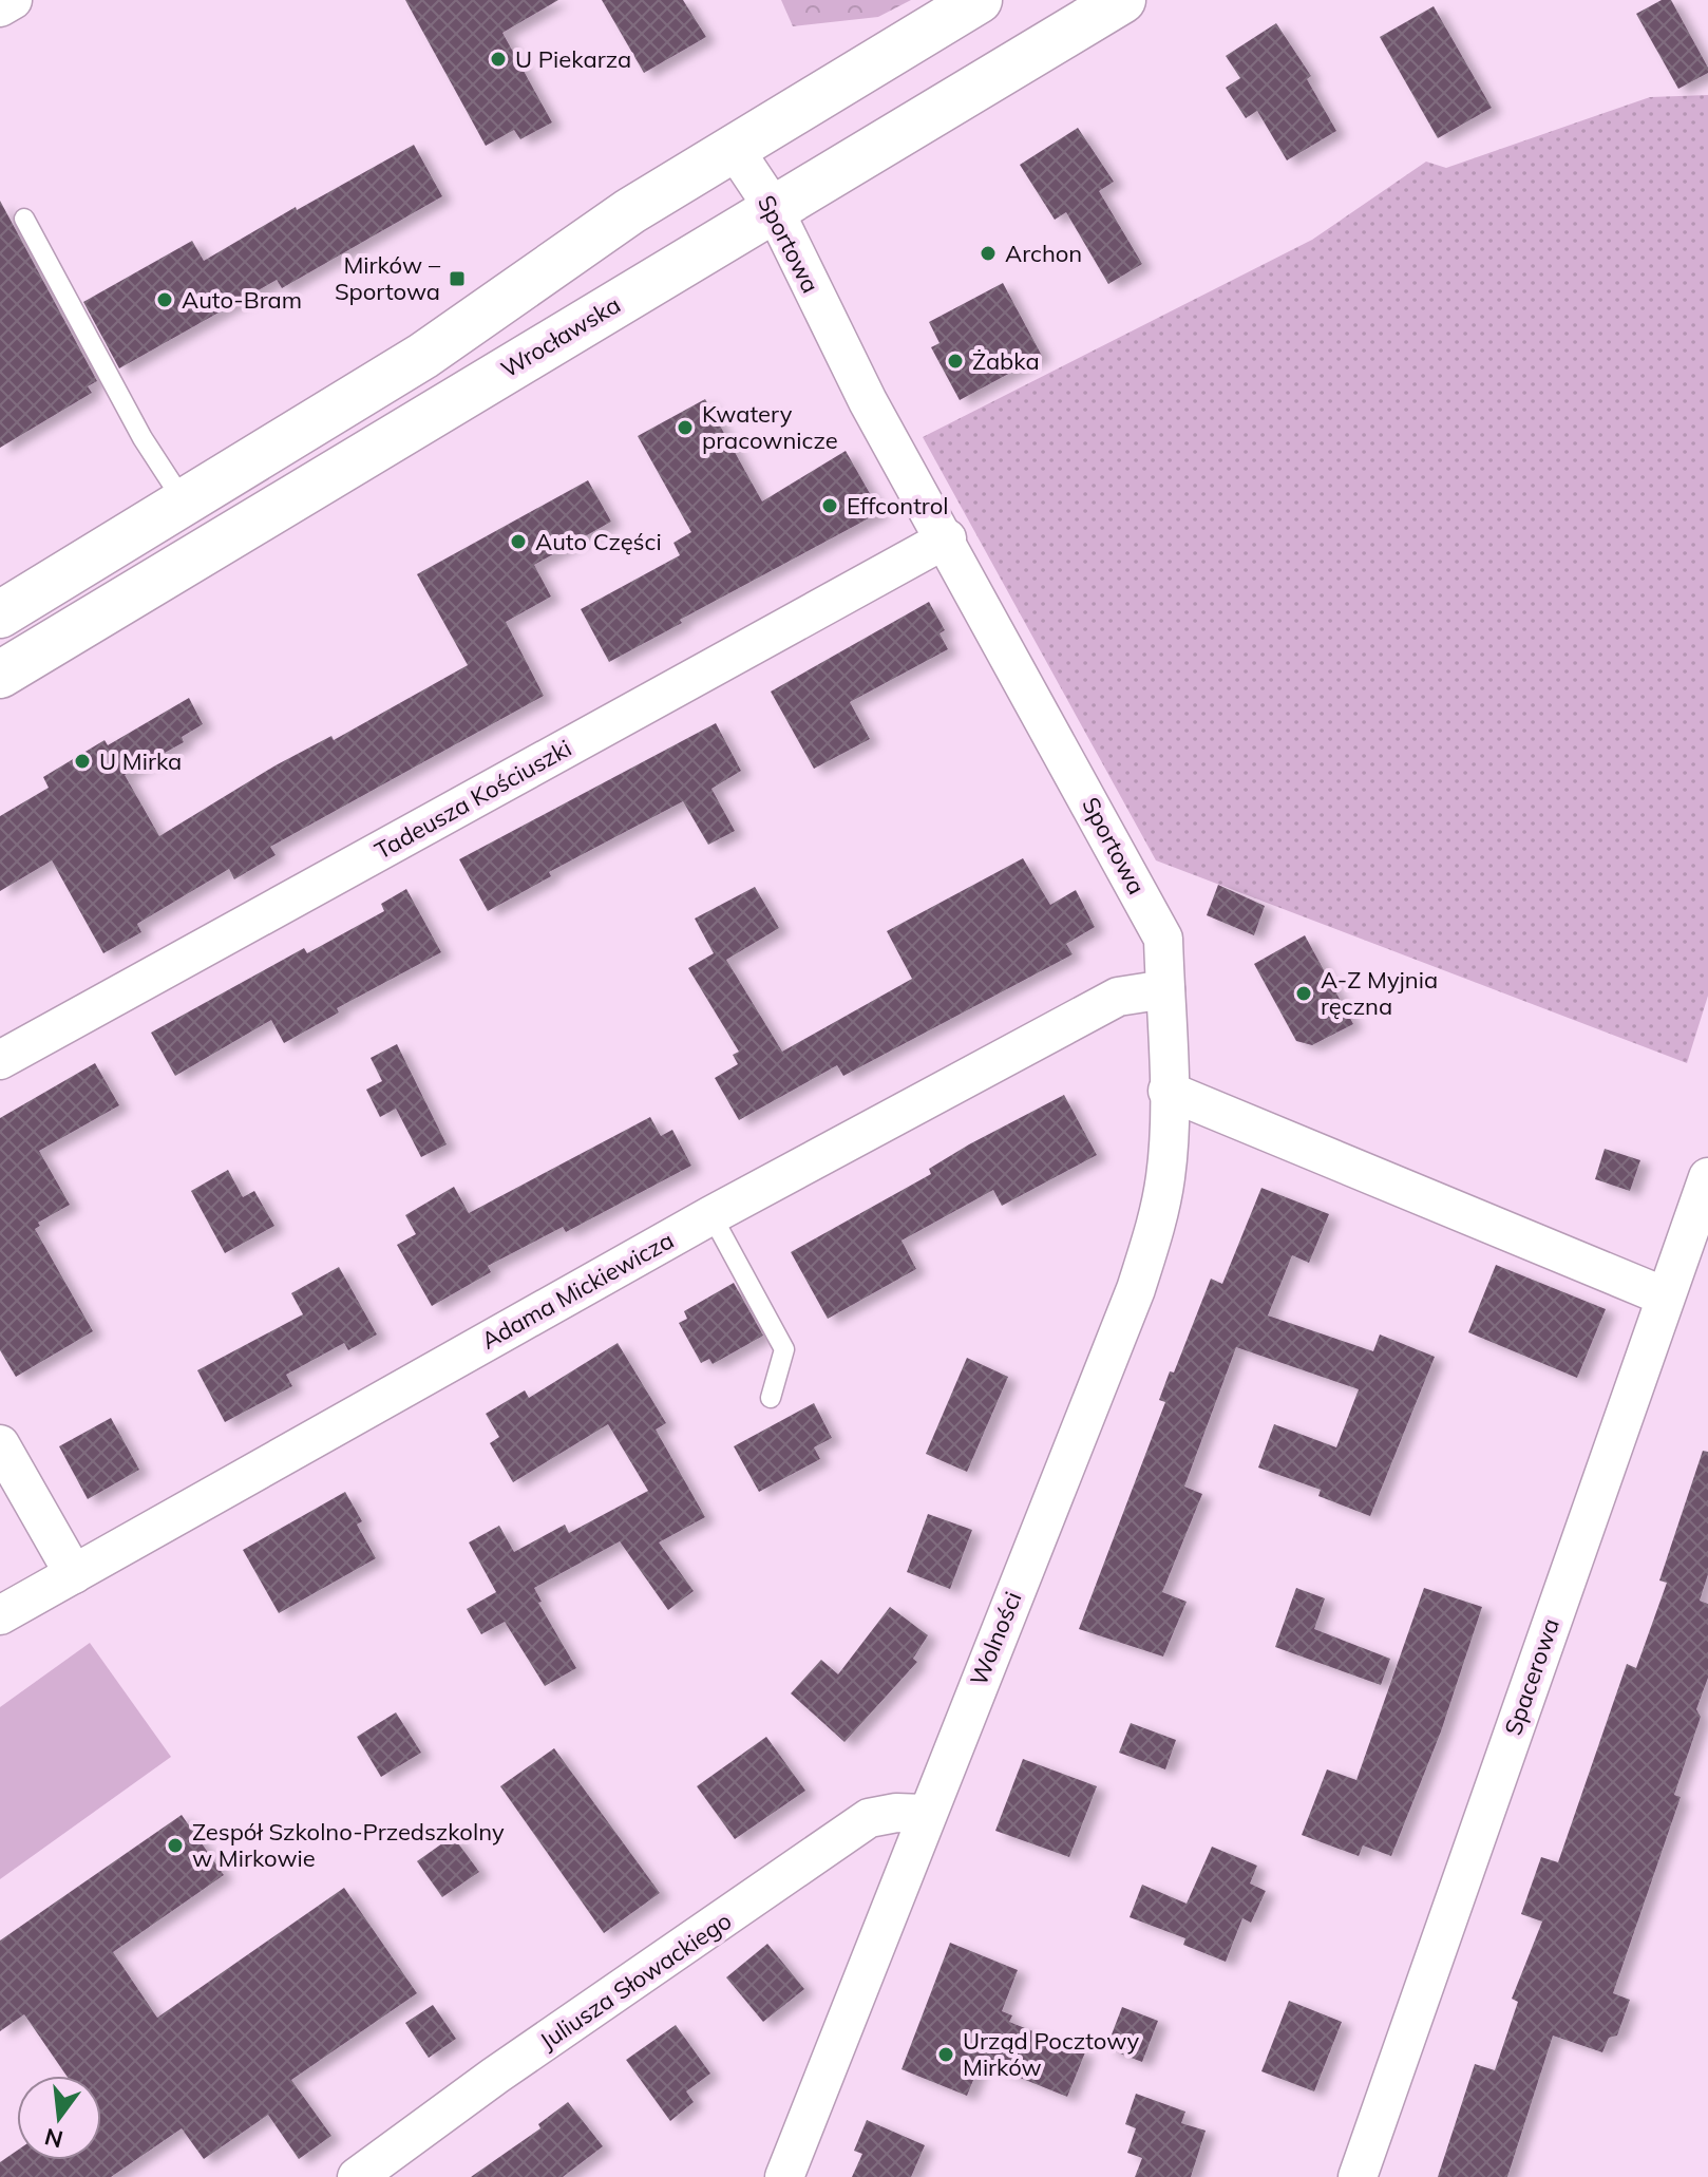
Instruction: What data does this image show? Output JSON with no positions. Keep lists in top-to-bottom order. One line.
{"streets":{"main road":["Wrocławska"],"street":["Sportowa","Tadeusza Kościuszki","Adama Mickiewicza","Wolności","Spacerowa","Juliusza Słowackiego"]},"crossings":[["Sportowa","Wrocławska"],["Sportowa","Tadeusza Kościuszki"],["Sportowa","Adama Mickiewicza"],["Sportowa","Wolności"],["Wolności","Juliusza Słowackiego"]],"places":{"other":["U Piekarza","Archon","Auto-Bram","Żabka","Kwatery pracownicze","Effcontrol","Auto Części","U Mirka","A-Z Myjnia ręczna","Zespół Szkolno-Przedszkolny w Mirkowie","Urząd Pocztowy Mirków"],"transit":["Mirków – Sportowa"]},"north":"bottom"}
